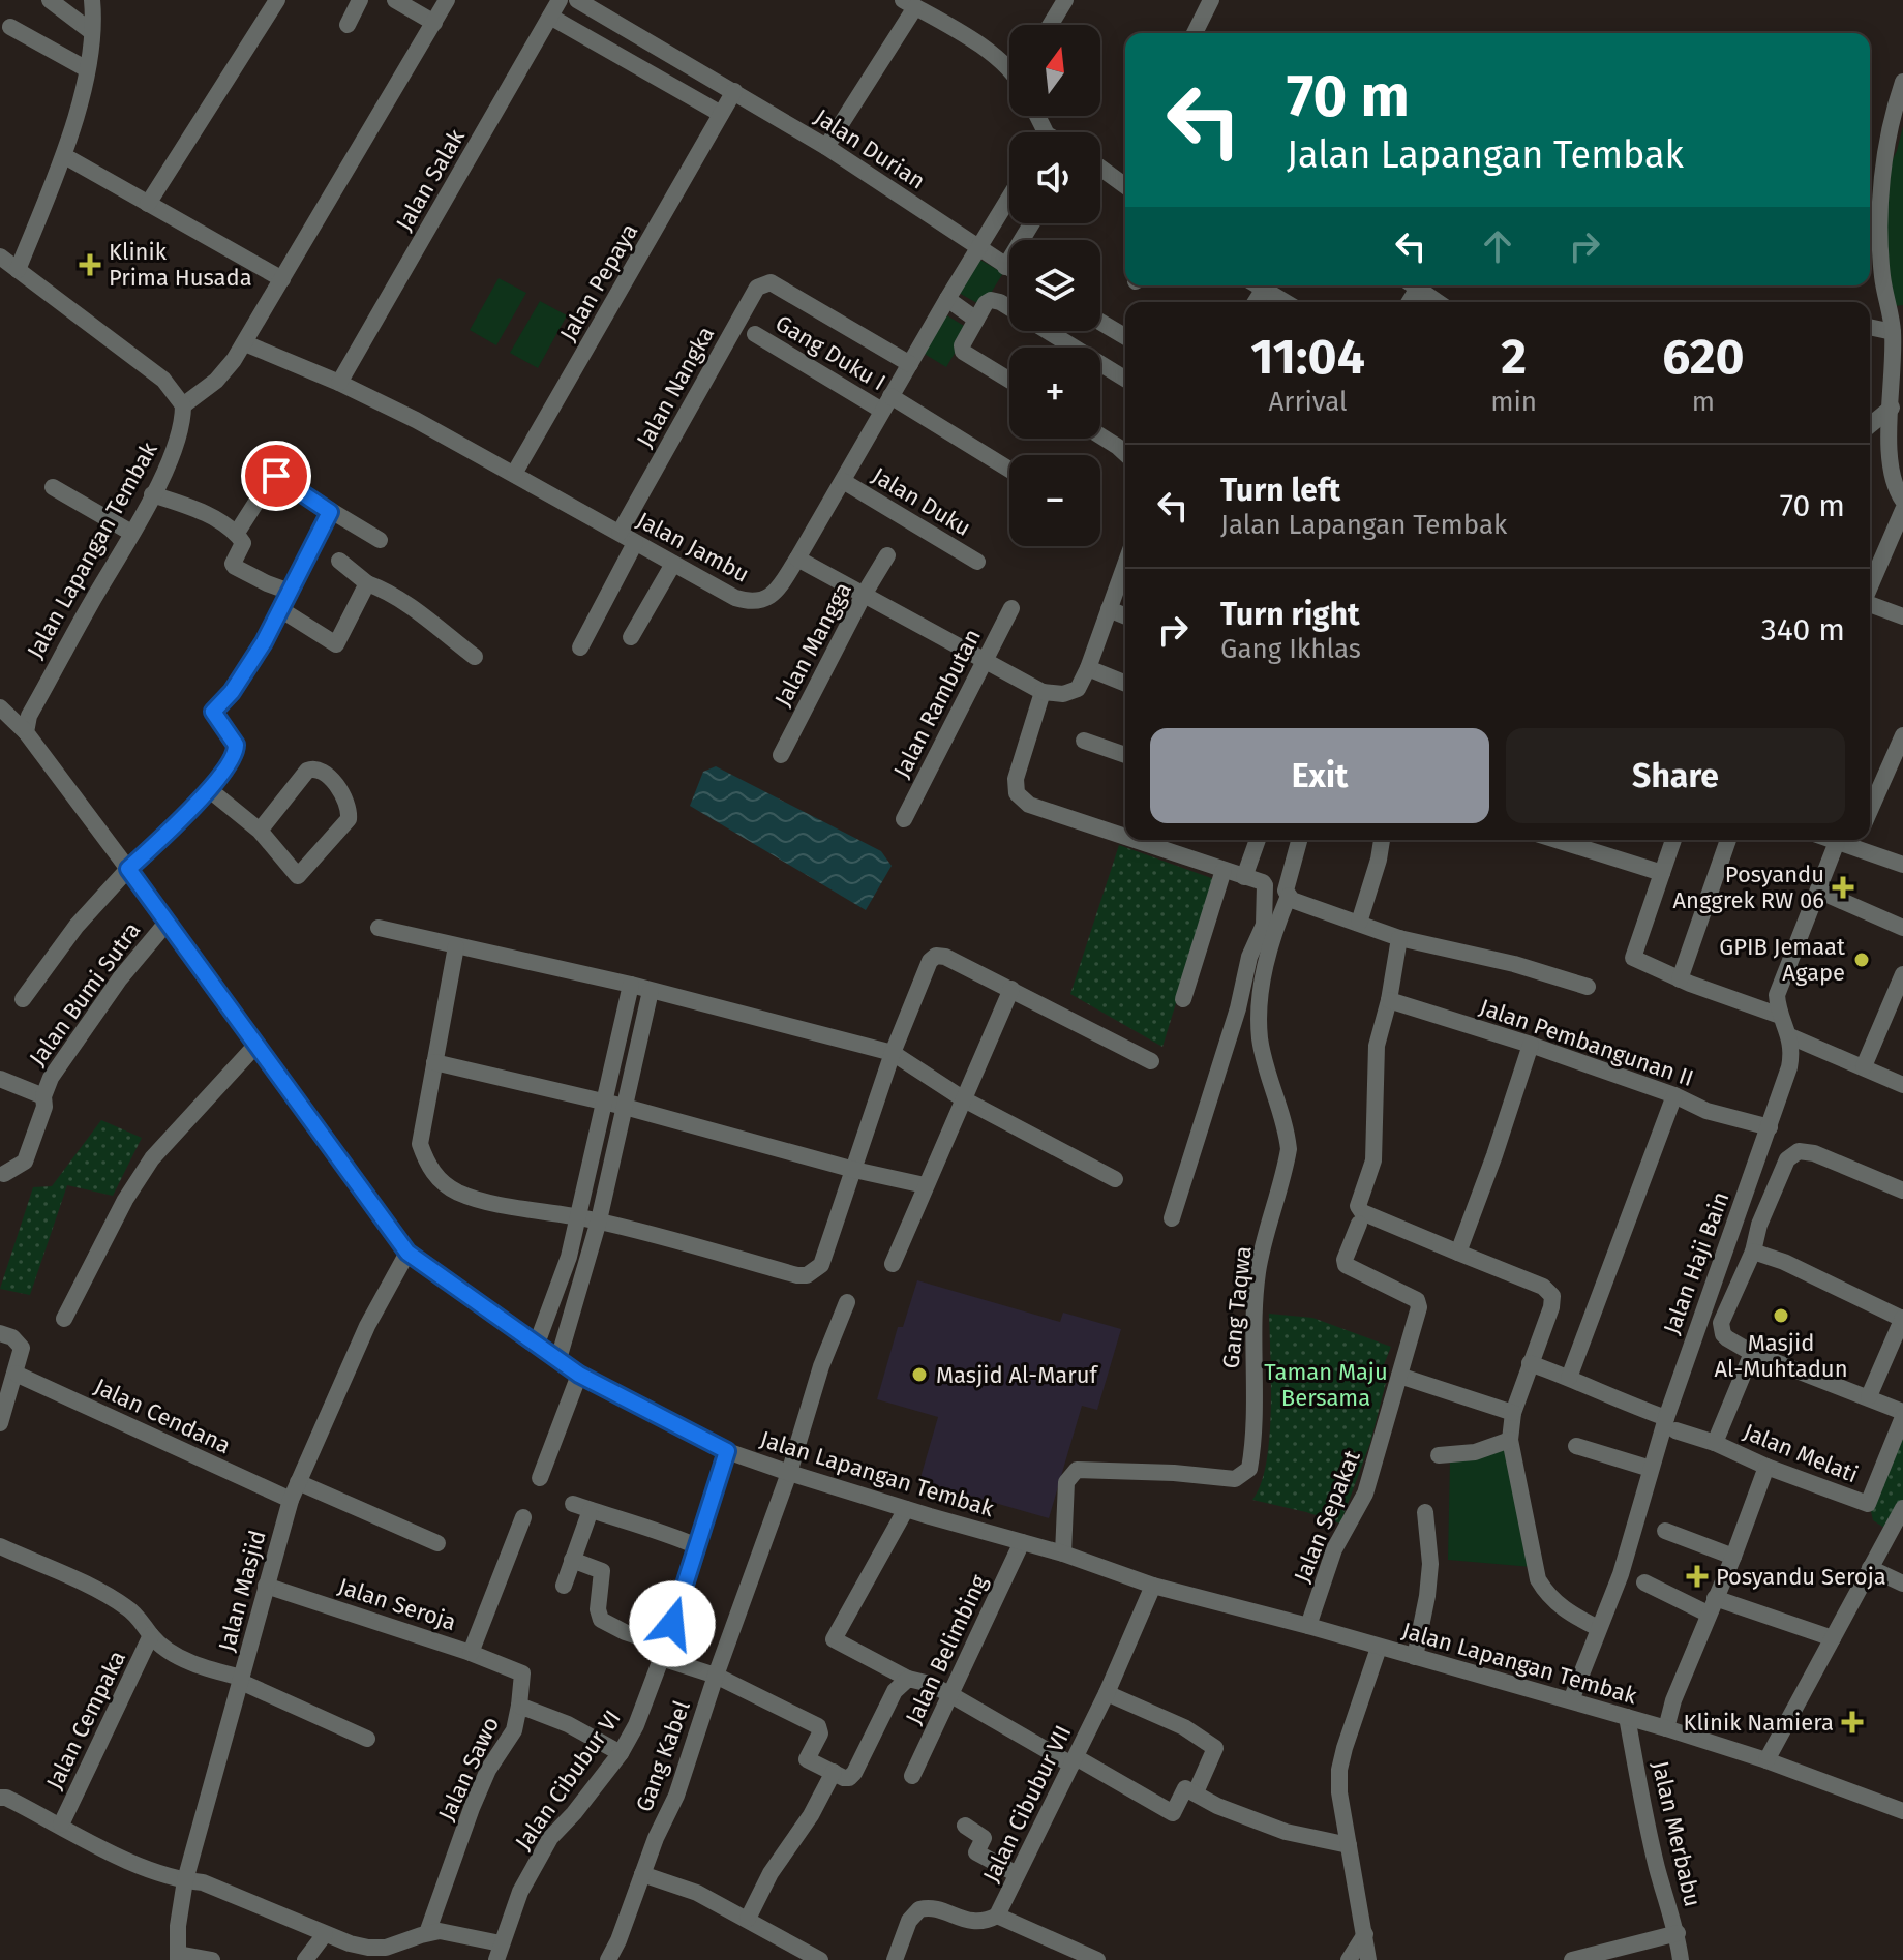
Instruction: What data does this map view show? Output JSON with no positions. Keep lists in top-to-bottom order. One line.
{"streets":{"street":["Jalan Durian","Jalan Salak","Jalan Pepaya","Gang Duku I","Jalan Nangka","Jalan Duku","Jalan Jambu","Jalan Lapangan Tembak","Jalan Mangga","Jalan Rambutan","Jalan Bumi Sutra","Jalan Pembangunan II","Jalan Haji Bain","Gang Taqwa","Jalan Cendana","Jalan Melati","Jalan Sepakat","Jalan Masjid","Jalan Seroja","Jalan Belimbing","Jalan Cempaka","Gang Kabel","Jalan Sawo","Jalan Cibubur VI","Jalan Cibubur VII","Jalan Merbabu"]},"crossings":[["Jalan Durian","Jalan Jambu"],["Jalan Salak","Jalan Jambu"],["Jalan Pepaya","Jalan Jambu"],["Gang Duku I","Jalan Jambu"],["Jalan Nangka","Jalan Jambu"],["Jalan Duku","Jalan Jambu"],["Jalan Lapangan Tembak","Jalan Bumi Sutra"],["Jalan Lapangan Tembak","Jalan Haji Bain"],["Jalan Lapangan Tembak","Gang Taqwa"],["Jalan Lapangan Tembak","Jalan Sepakat"],["Jalan Lapangan Tembak","Jalan Masjid"],["Jalan Lapangan Tembak","Jalan Belimbing"],["Jalan Lapangan Tembak","Gang Kabel"],["Jalan Lapangan Tembak","Jalan Cibubur VI"],["Jalan Lapangan Tembak","Jalan Cibubur VII"],["Jalan Lapangan Tembak","Jalan Merbabu"],["Jalan Pembangunan II","Jalan Haji Bain"],["Jalan Haji Bain","Jalan Melati"],["Jalan Cendana","Jalan Masjid"],["Jalan Masjid","Jalan Seroja"],["Jalan Masjid","Jalan Cempaka"],["Jalan Masjid","Jalan Cibubur VI"],["Jalan Seroja","Jalan Sawo"],["Jalan Cempaka","Jalan Cibubur VI"],["Jalan Sawo","Jalan Cibubur VI"]],"parks":["Taman Maju Bersama"],"places":{"health":["Klinik Prima Husada","Posyandu Anggrek RW 06","Posyandu Seroja","Klinik Namiera"],"other":["GPIB Jemaat Agape","Masjid Al-Muhtadun","Masjid Al-Maruf"]},"north":"top","page":{"map_buttons":["+","−"],"turn":["70 m","Jalan Lapangan Tembak"],"eta":["11:04","Arrival","2","min","620","m"],"list":[{"name":"Turn left","note":"Jalan Lapangan Tembak","value":"70 m"},{"name":"Turn right","note":"Gang Ikhlas","value":"340 m"}],"buttons":["Exit","Share"]}}
